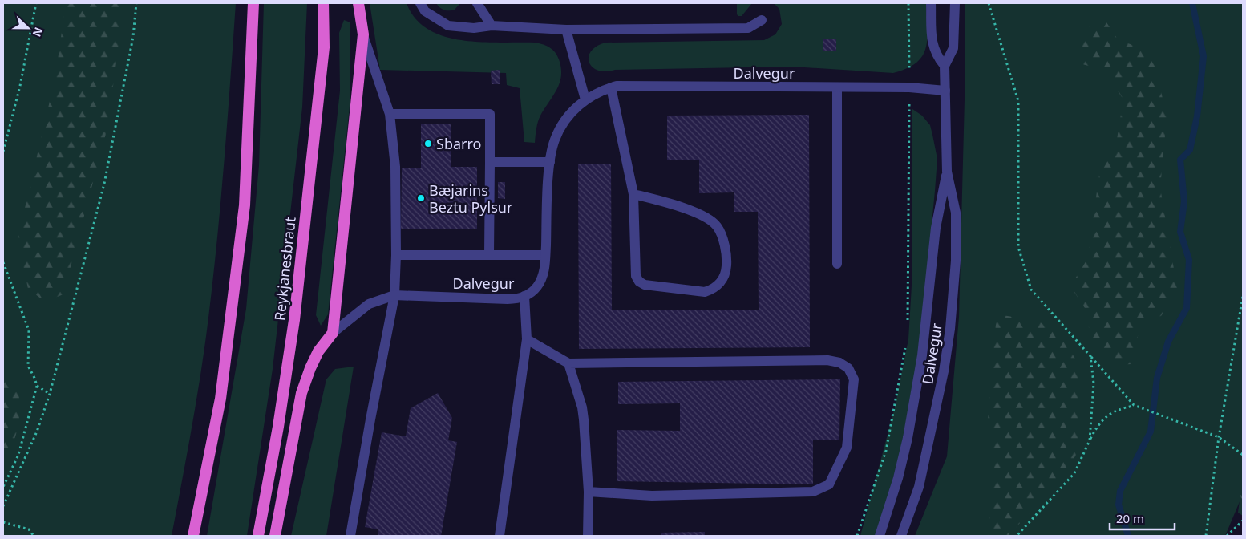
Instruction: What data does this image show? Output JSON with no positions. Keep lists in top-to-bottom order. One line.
{"streets":{"highway":["Reykjanesbraut"],"street":["Dalvegur"]},"places":["Sbarro","Bæjarins Beztu Pylsur"],"scale_bar":"20 m","north":"right"}
